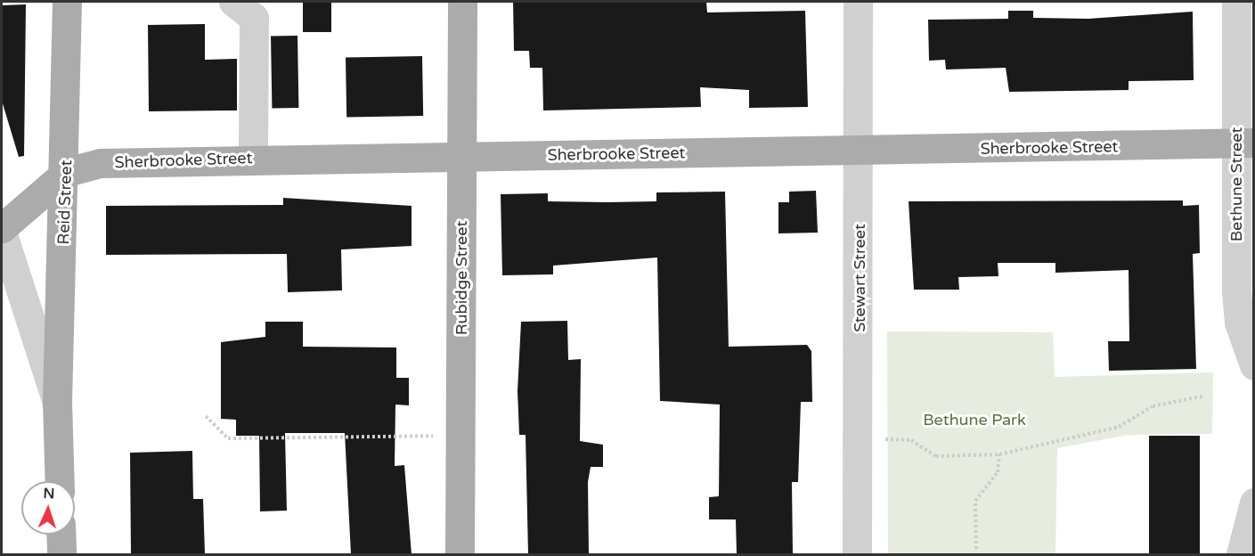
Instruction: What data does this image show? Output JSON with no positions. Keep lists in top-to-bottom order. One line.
{"streets":{"main road":["Sherbrooke Street","Reid Street","Rubidge Street"],"street":["Bethune Street","Stewart Street"]},"crossings":[["Sherbrooke Street","Bethune Street"],["Sherbrooke Street","Reid Street"],["Sherbrooke Street","Rubidge Street"],["Sherbrooke Street","Stewart Street"]],"parks":["Bethune Park"],"north":"top"}
